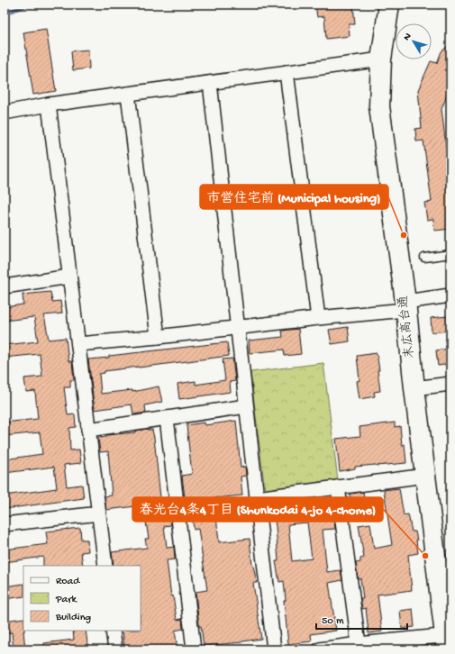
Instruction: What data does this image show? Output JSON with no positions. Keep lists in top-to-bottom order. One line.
{"streets":{"street":["末広高台通"]},"places":["市営住宅前 (Municipal housing)","春光台4条4丁目 (Shunkodai 4-jo 4-chome)"],"legend":["Road","Park","Building"],"scale_bar":"50 m","north":"top left"}
